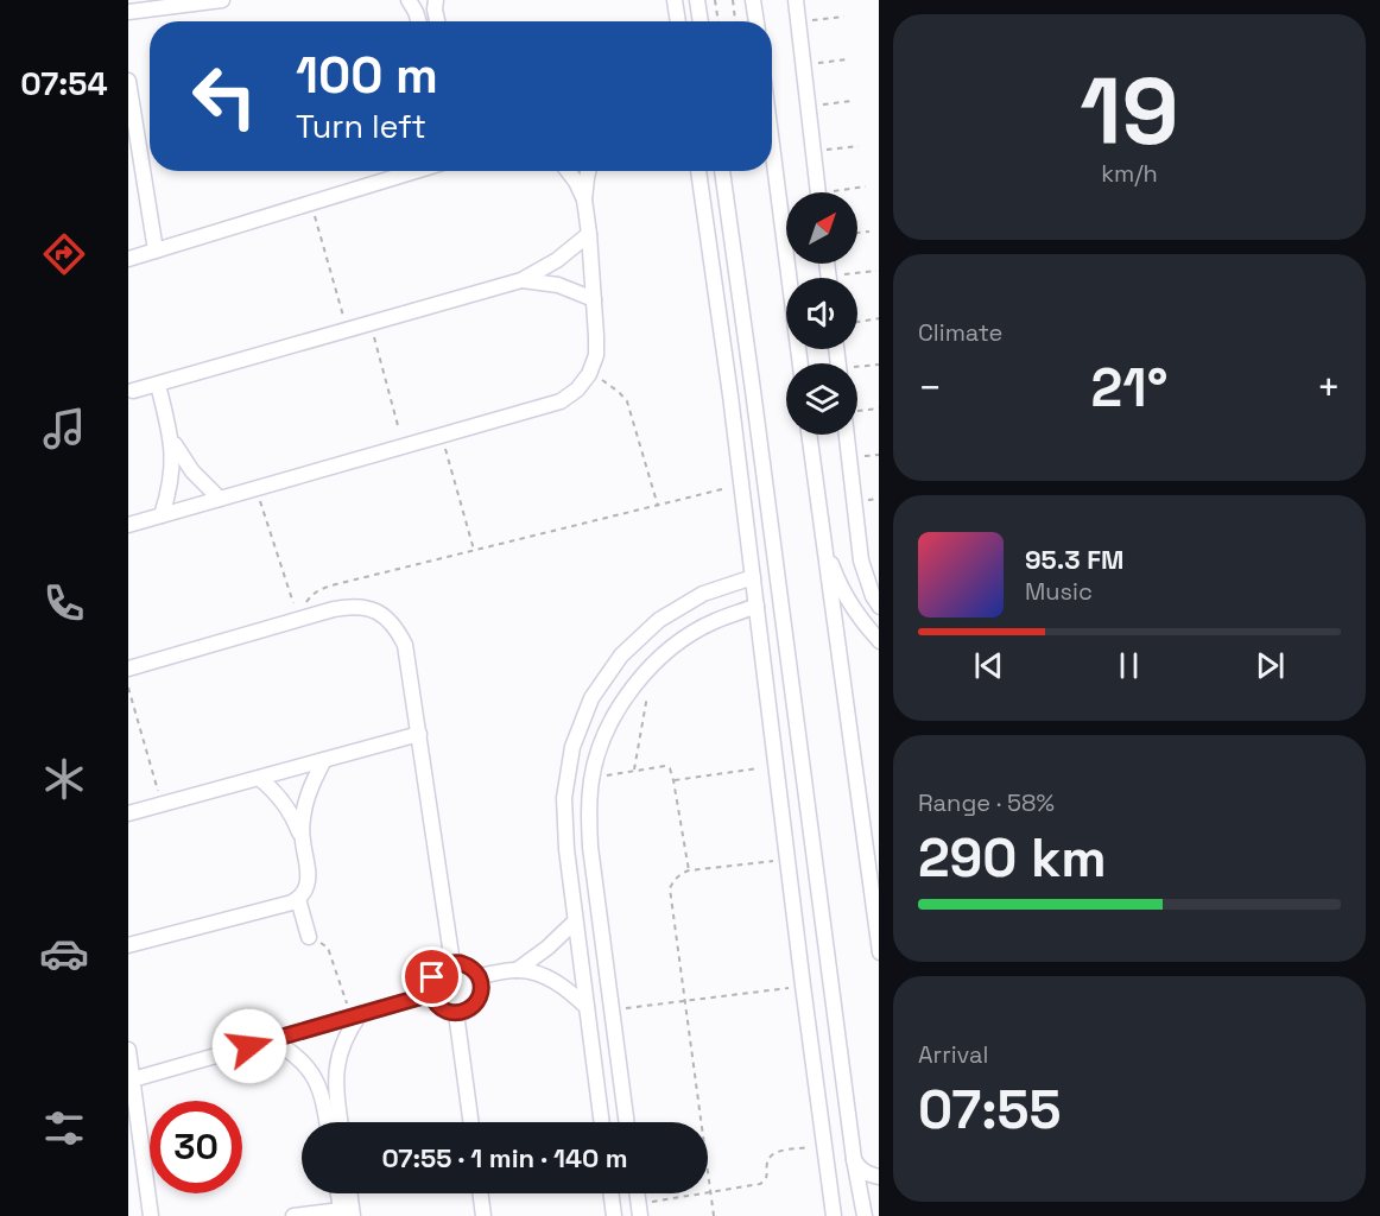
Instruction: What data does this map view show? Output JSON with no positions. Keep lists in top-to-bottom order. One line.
{"north":"top right","page":{"tabs":"07:54","tile":[["19","km/h"],"Climate",["Range · 58%","290 km"],["Arrival","07:55"]],"turn":["100 m","Turn left"],"heat":["−","21°","+"],"song":["95.3 FM","Music"],"limit":"30","trip":"07:55 · 1 min · 140 m"}}
